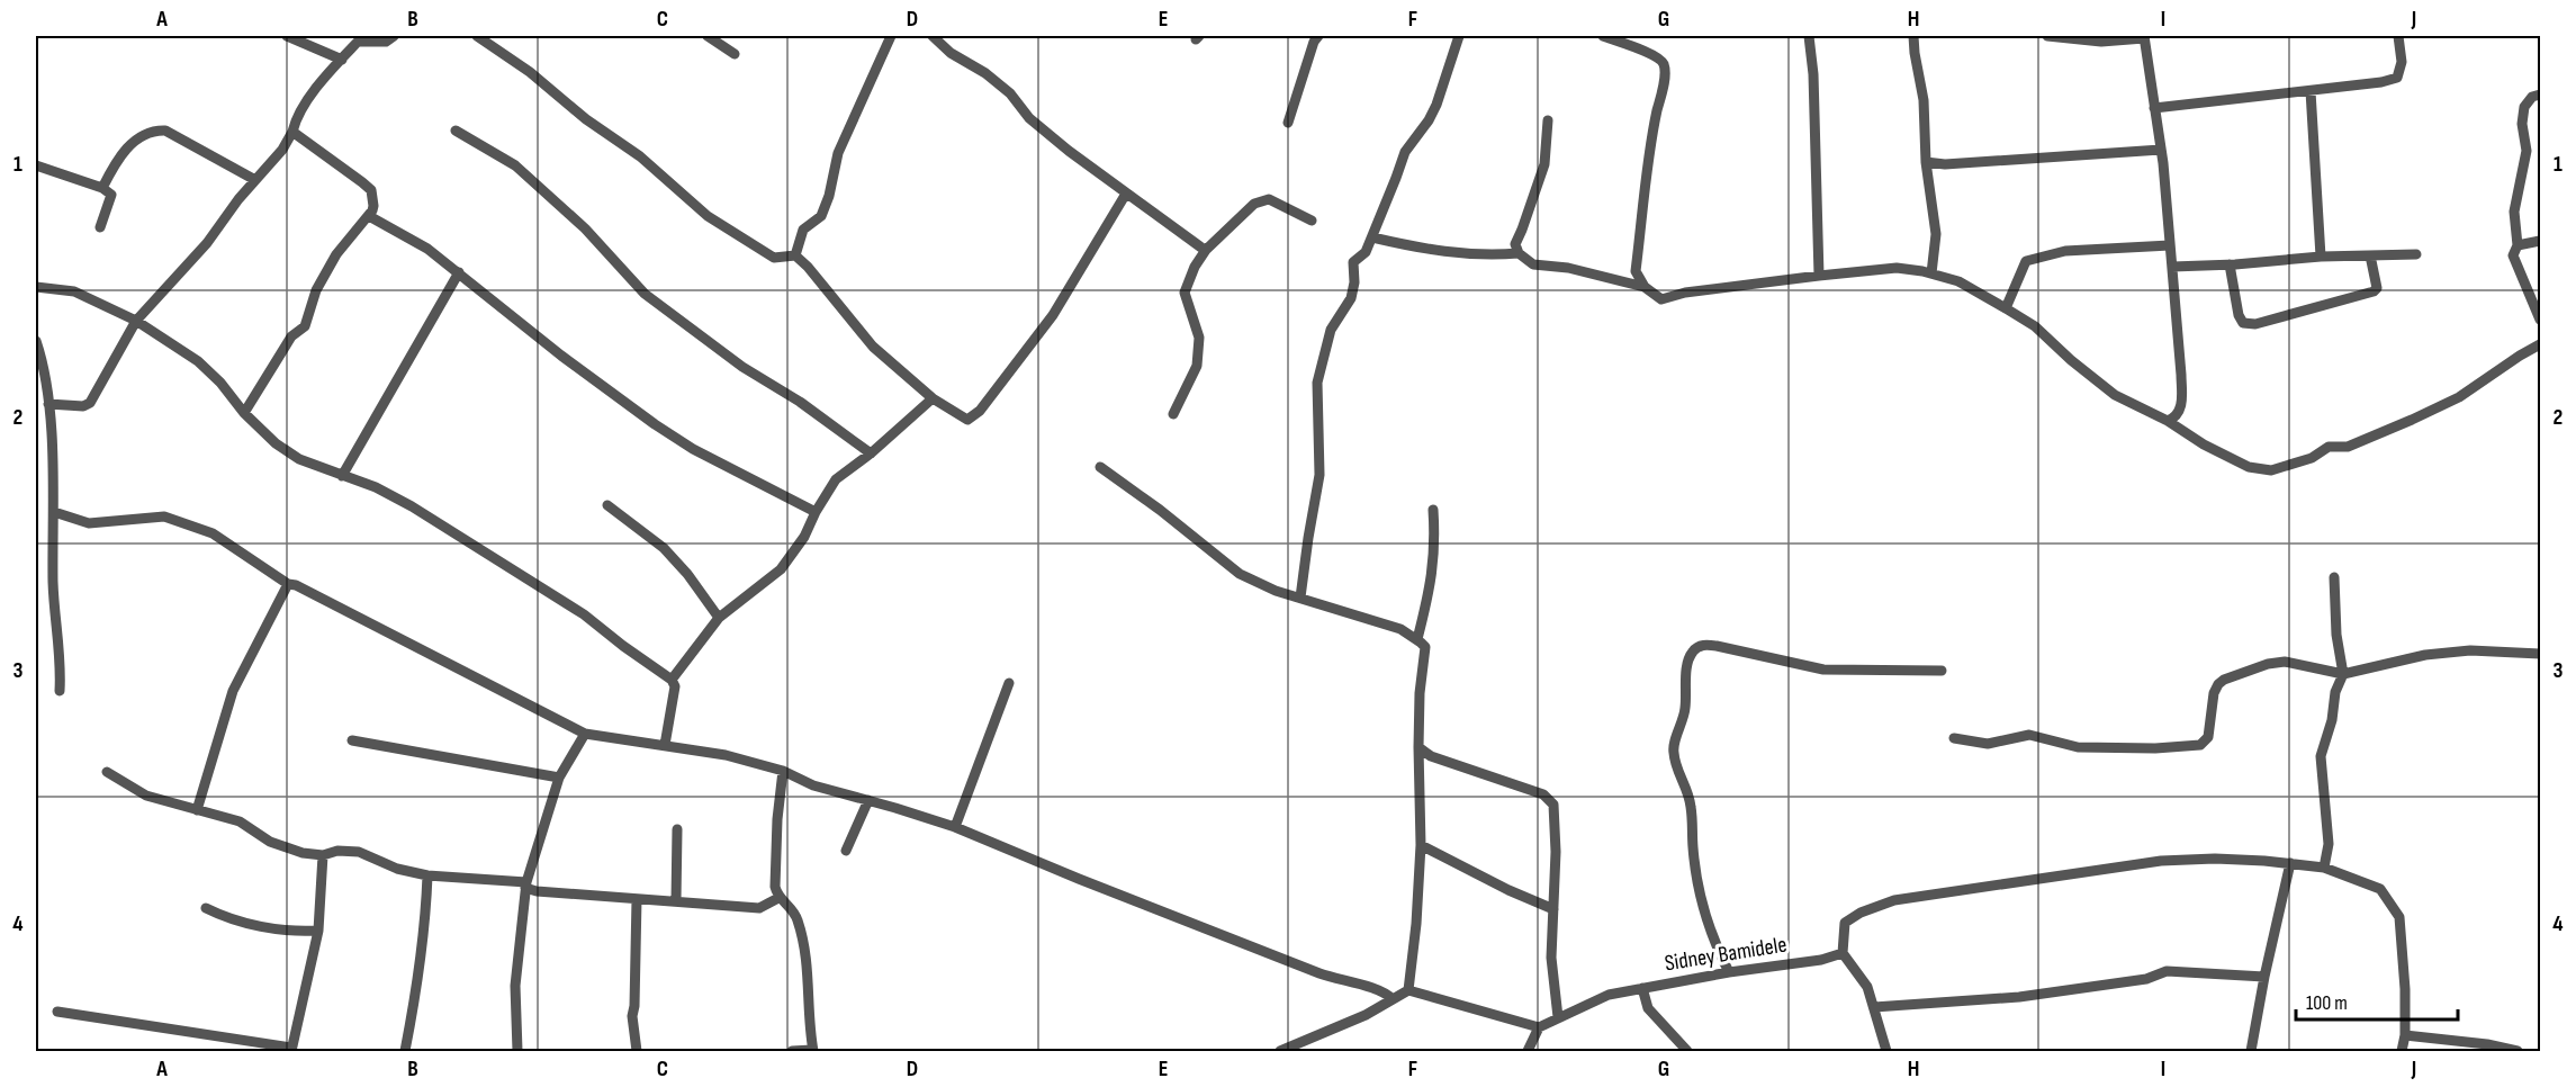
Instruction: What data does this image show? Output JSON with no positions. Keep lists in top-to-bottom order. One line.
{"streets":{"street":["Sidney Bamidele"]},"scale_bar":"100 m","grid":{"columns":["A","B","C","D","E","F","G","H","I","J"],"rows":["1","2","3","4"]}}
